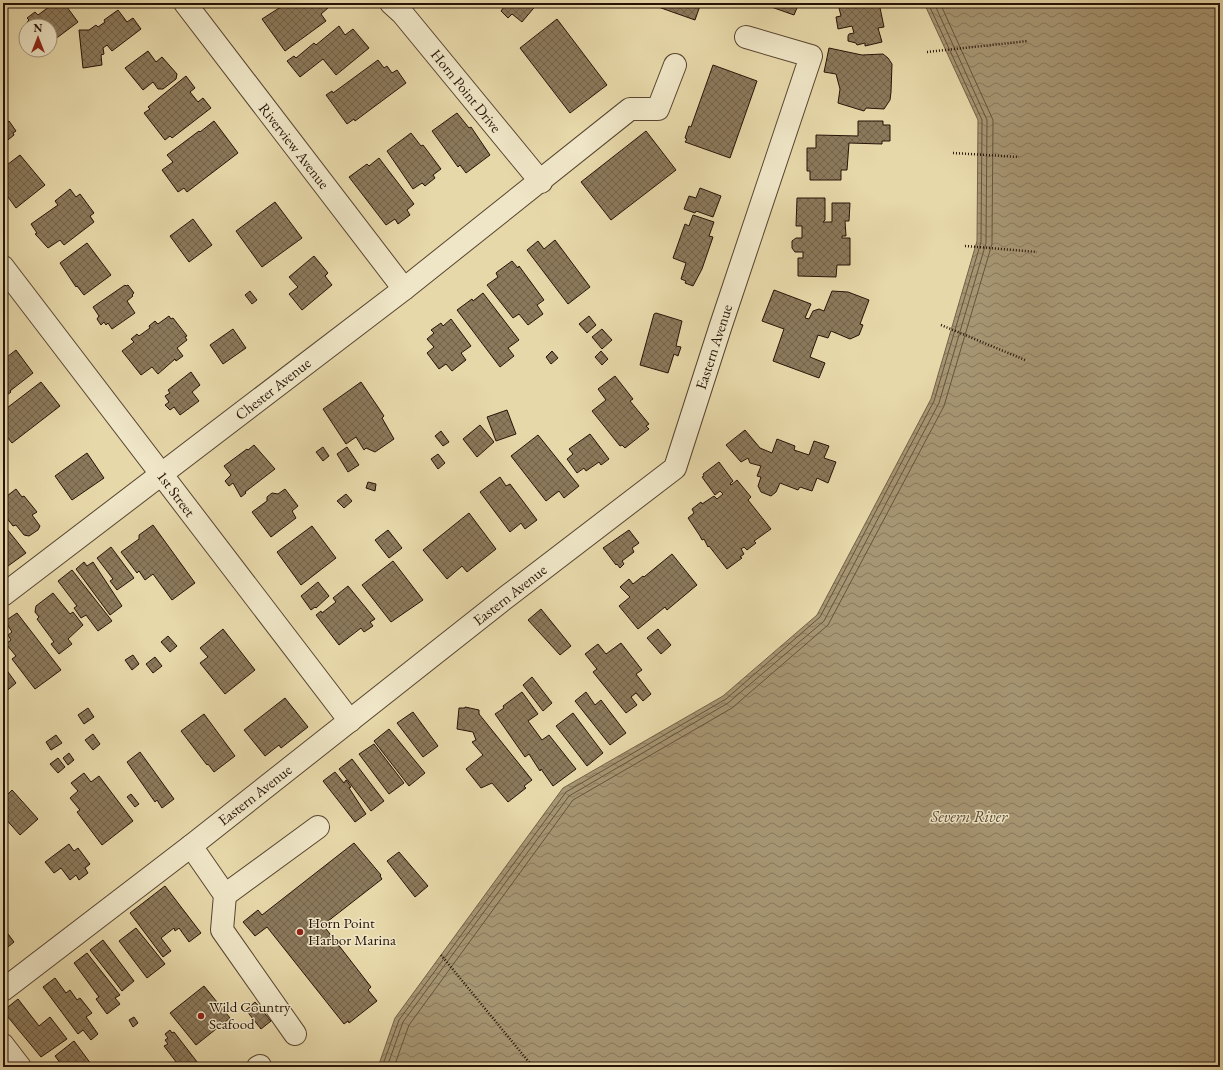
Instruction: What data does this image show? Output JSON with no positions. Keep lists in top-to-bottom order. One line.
{"streets":{"street":["Horn Point Drive","Riverview Avenue","Eastern Avenue","Chester Avenue","1st Street"]},"crossings":[["Horn Point Drive","Chester Avenue"],["Riverview Avenue","Chester Avenue"],["Eastern Avenue","1st Street"],["Chester Avenue","1st Street"]],"water":["Severn River"],"places":["Horn Point Harbor Marina","Wild Country Seafood"],"north":"top"}
